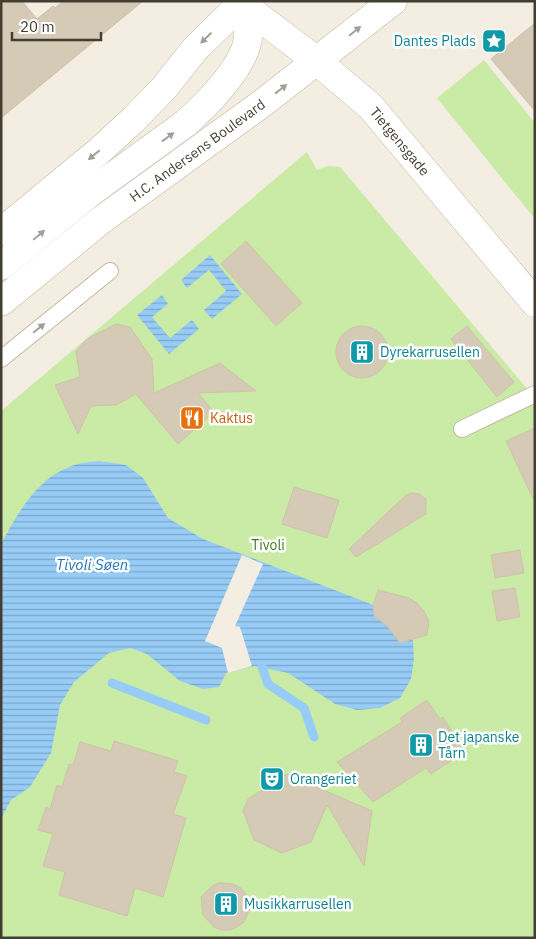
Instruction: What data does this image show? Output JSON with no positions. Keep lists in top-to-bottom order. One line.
{"streets":{"street":["Tietgensgade","H.C. Andersens Boulevard"]},"crossings":[["Tietgensgade","H.C. Andersens Boulevard"]],"water":["Tivoli Søen"],"parks":["Tivoli"],"places":{"place":["Dantes Plads"],"building":["Dyrekarrusellen","Det japanske Tårn","Musikkarrusellen"],"restaurant":["Kaktus"],"theatre":["Orangeriet"]},"scale_bar":"20 m"}
